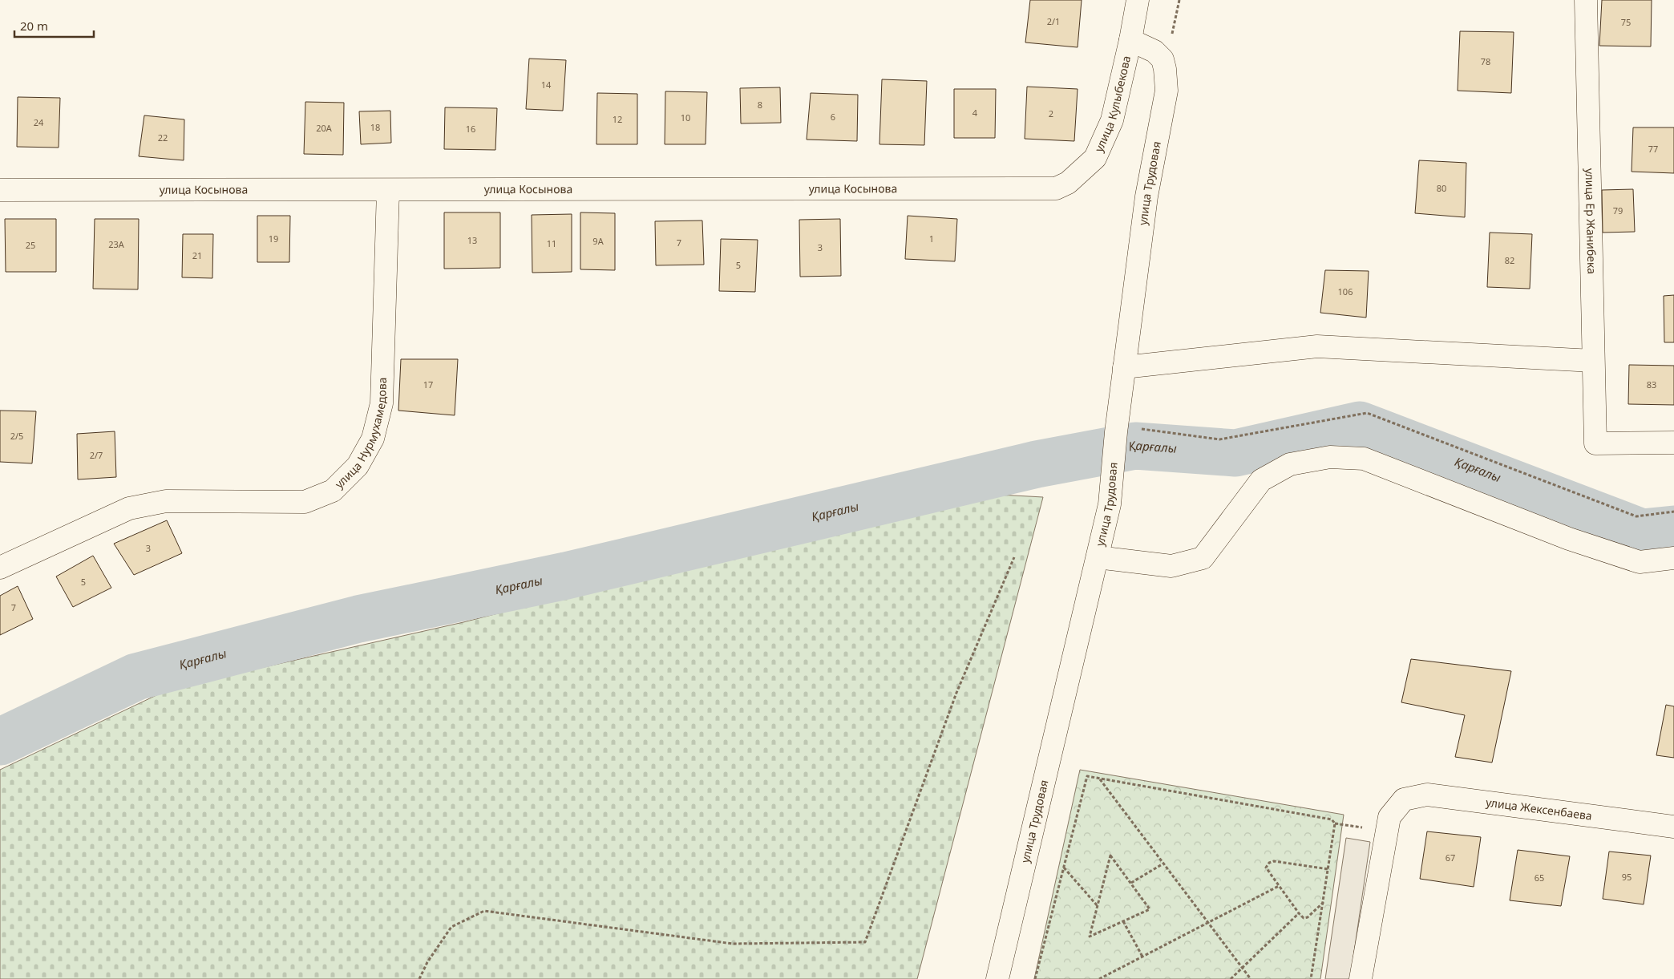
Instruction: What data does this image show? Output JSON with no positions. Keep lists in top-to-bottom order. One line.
{"streets":{"street":["улица Кулыбекова","улица Трудовая","улица Косынова","улица Ер Жанибека","улица Нурмухамедова","улица Жексенбаева"]},"crossings":[["улица Кулыбекова","улица Трудовая"],["улица Кулыбекова","улица Косынова"],["улица Косынова","улица Нурмухамедова"]],"water":["Қарғалы"],"house_numbers":["2/1","75","78","14","8","4","2","6","10","12","24","18","20А","16","22","77","80","79","19","1","13","9А","7","11","23А","25","3","21","82","5","106","17","83","2/5","2/7","3","5","7","67","95","65"],"scale_bar":"20 m"}
